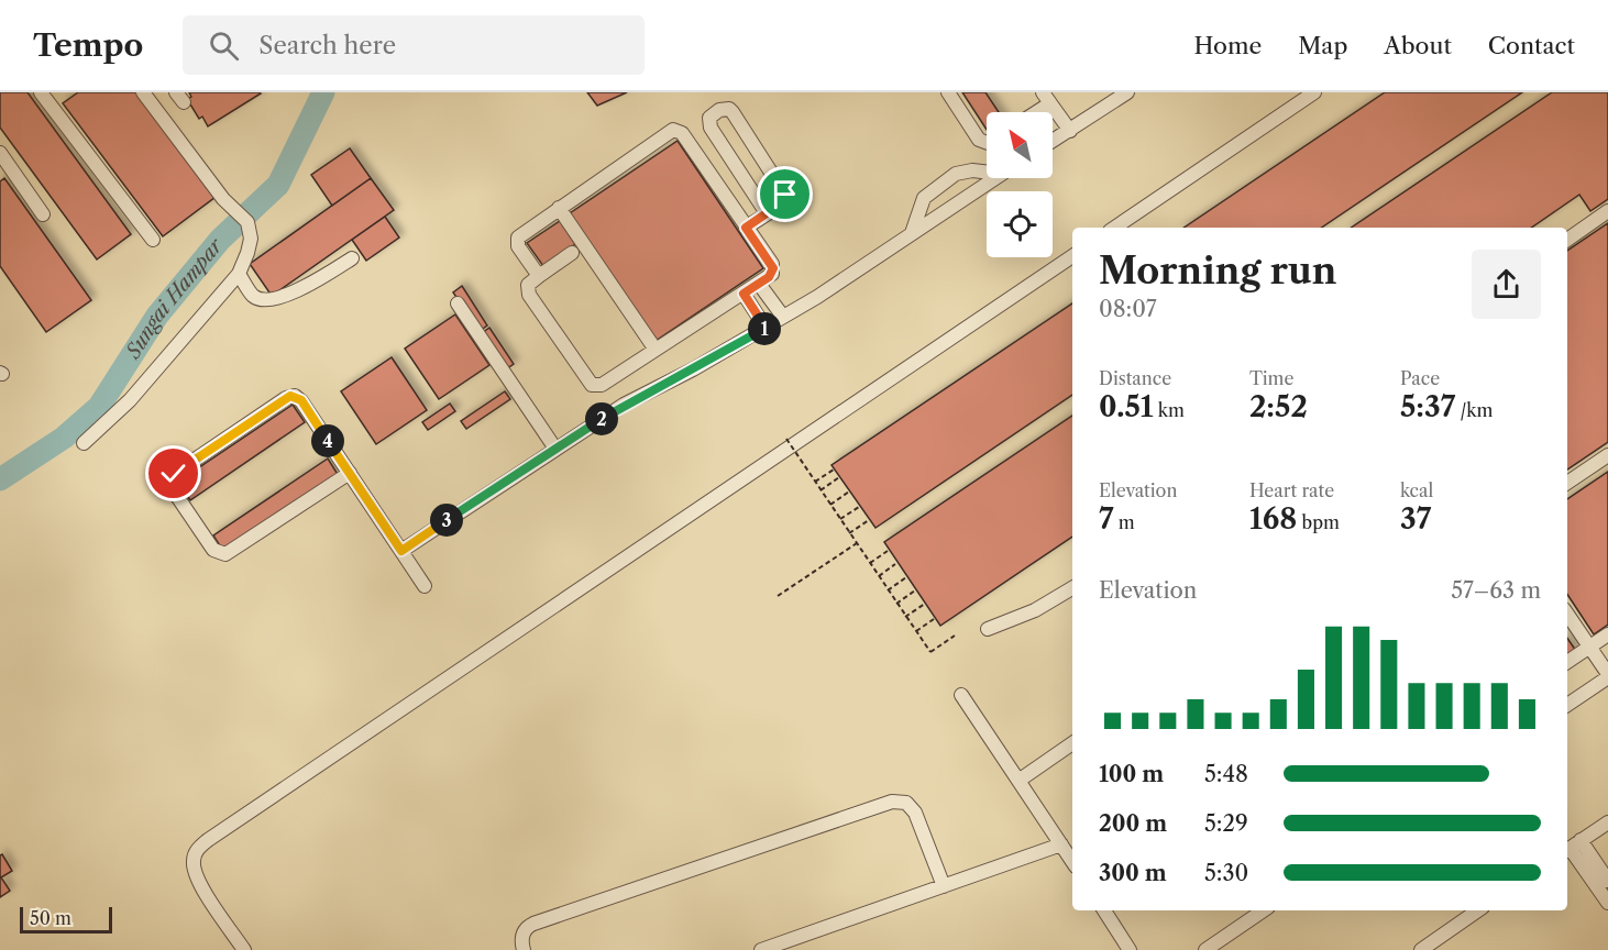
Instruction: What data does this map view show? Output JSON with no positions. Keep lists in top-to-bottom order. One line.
{"water":["Sungai Hampar"],"scale_bar":"50 m","north":"top left","page":{"header":"Tempo","search":"Search here","nav":["Home","Map","About","Contact"],"heading":["Morning run","08:07"],"pins":["1","2","4","3"],"stats":[["Distance","0.51 km"],["Time","2:52"],["Pace","5:37 /km"],["Elevation","7 m"],["Heart rate","168 bpm"],["kcal","37"]],"chart":["Elevation","57–63 m"],"list":[{"name":"100 m","note":"5:48"},{"name":"200 m","note":"5:29"},{"name":"300 m","note":"5:30"}],"scale":"50 m"}}
